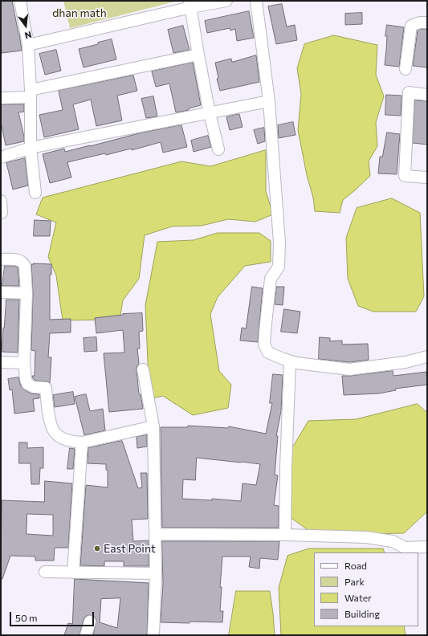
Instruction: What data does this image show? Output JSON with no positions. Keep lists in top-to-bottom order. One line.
{"parks":["dhan math"],"places":["East Point"],"legend":["Road","Park","Water","Building"],"scale_bar":"50 m","north":"bottom"}
